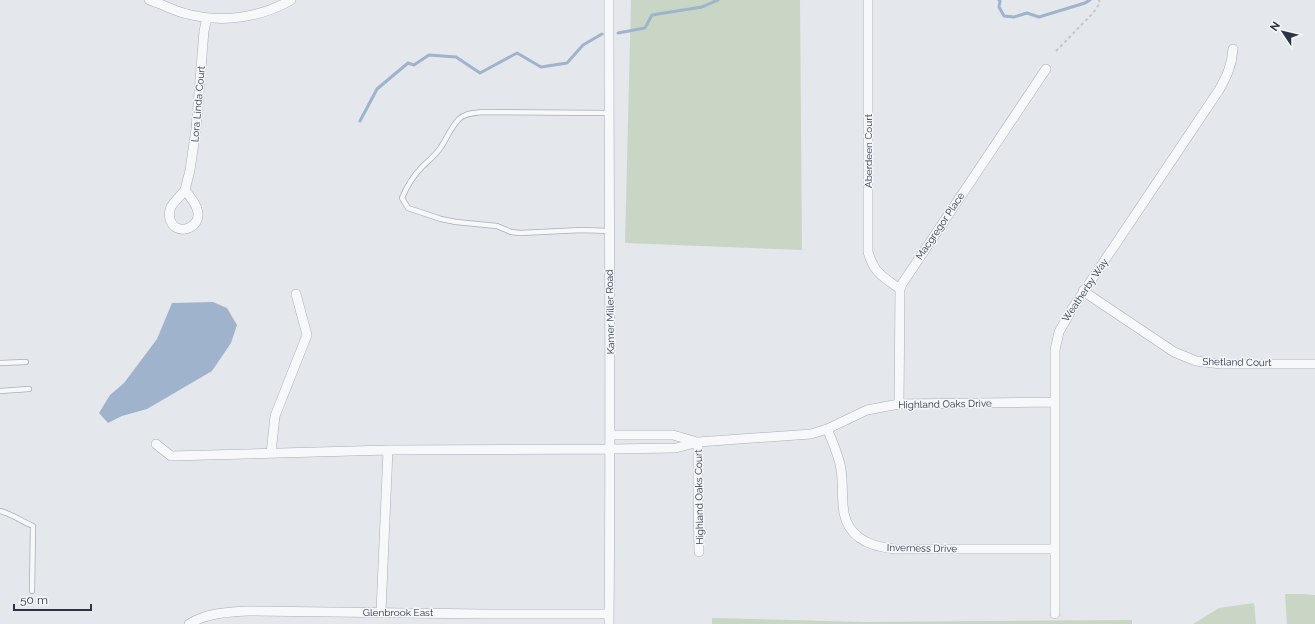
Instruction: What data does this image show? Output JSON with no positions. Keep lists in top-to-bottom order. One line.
{"streets":{"street":["Lora Linda Court","Aberdeen Court","Macgregor Place","Weatherby Way","Kamer Miller Road","Shetland Court","Highland Oaks Drive","Highland Oaks Court","Inverness Drive","Glenbrook East"]},"crossings":[["Aberdeen Court","Macgregor Place"],["Macgregor Place","Highland Oaks Drive"],["Weatherby Way","Shetland Court"],["Weatherby Way","Highland Oaks Drive"],["Weatherby Way","Inverness Drive"],["Kamer Miller Road","Highland Oaks Drive"],["Kamer Miller Road","Glenbrook East"],["Highland Oaks Drive","Highland Oaks Court"],["Highland Oaks Drive","Inverness Drive"]],"scale_bar":"50 m","north":"top left"}
